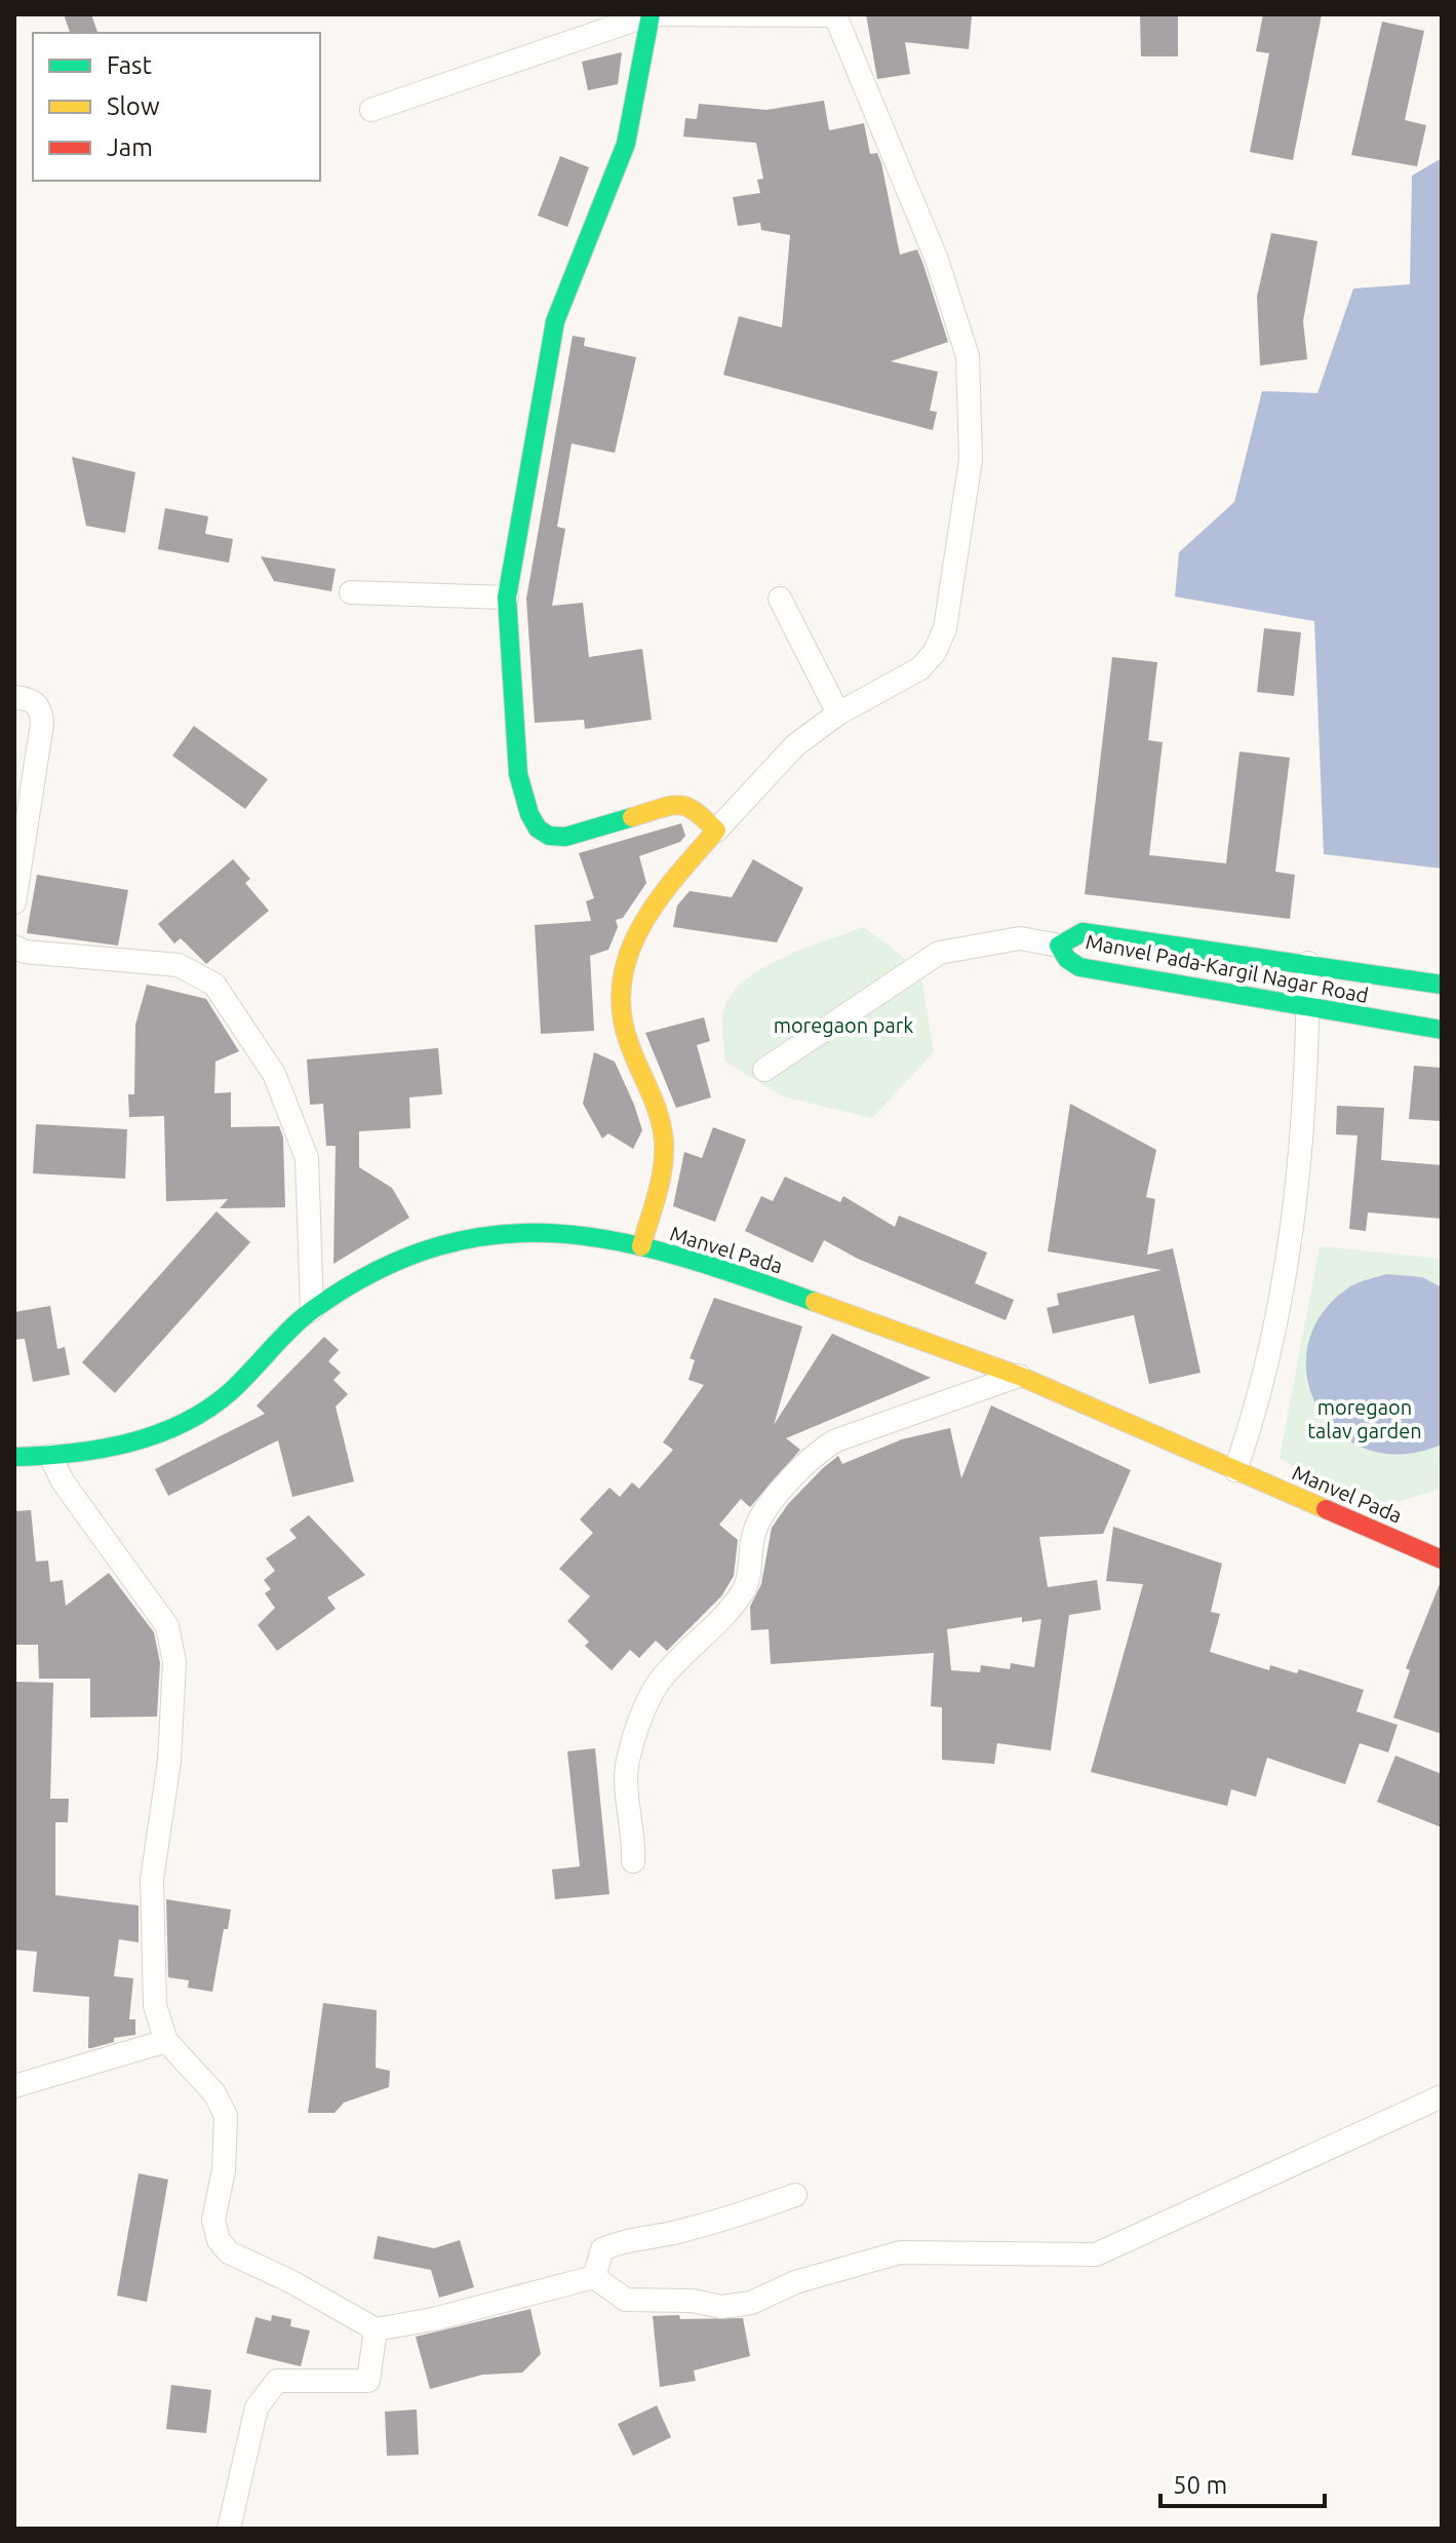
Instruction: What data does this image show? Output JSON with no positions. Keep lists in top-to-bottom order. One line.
{"streets":{"street":["Manvel Pada-Kargil Nagar Road","Manvel Pada"]},"parks":["moregaon park","moregaon talav garden"],"legend":["Fast","Slow","Jam"],"scale_bar":"50 m"}
